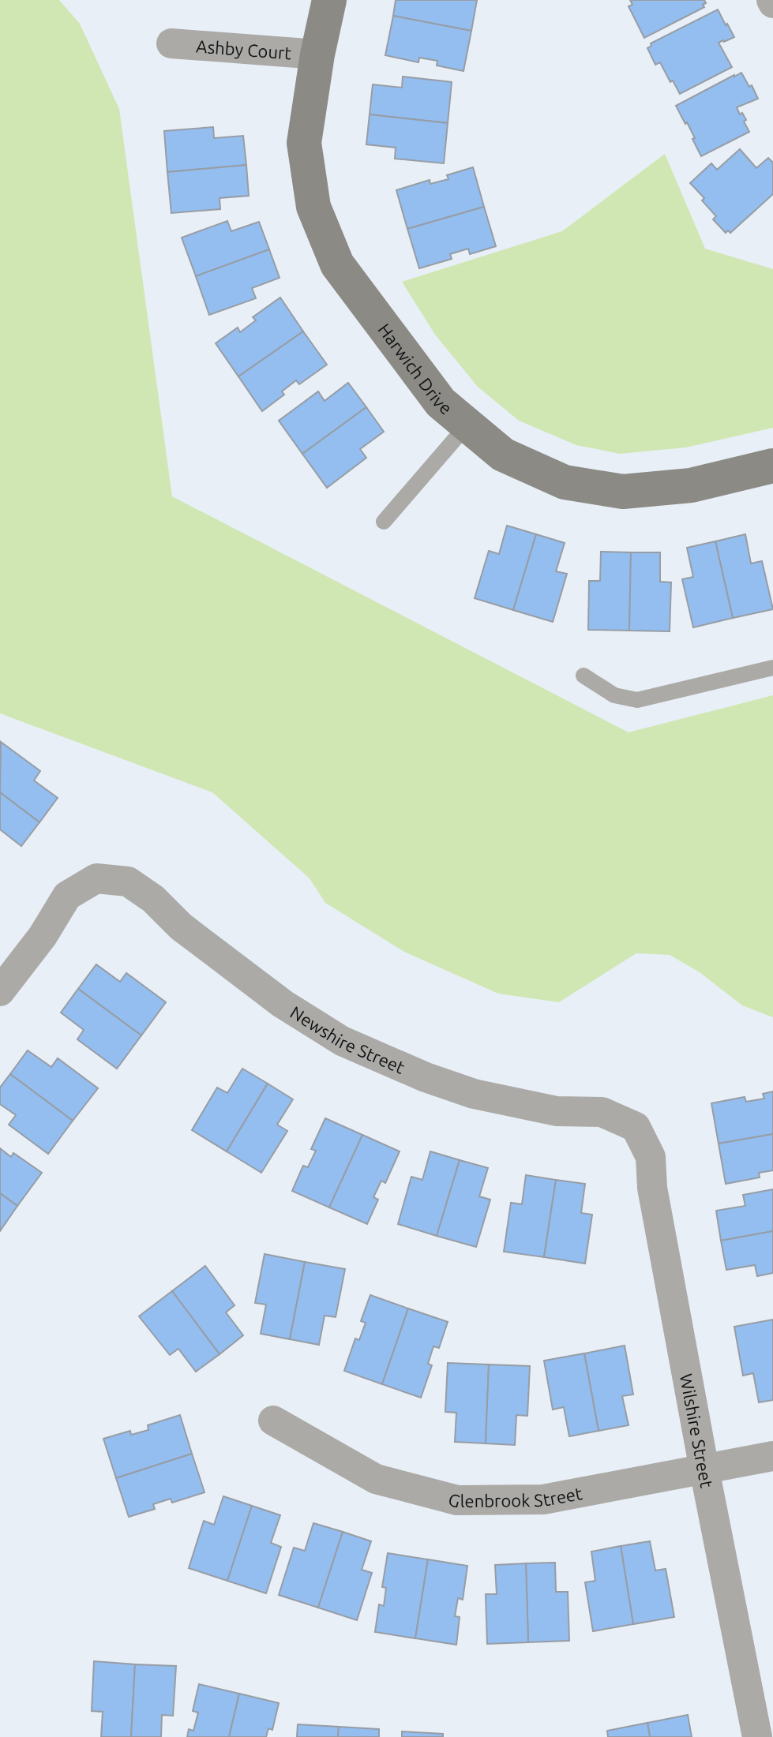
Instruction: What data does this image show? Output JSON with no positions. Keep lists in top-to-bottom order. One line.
{"streets":{"street":["Ashby Court","Harwich Drive","Newshire Street","Wilshire Street","Glenbrook Street"]},"crossings":[["Ashby Court","Harwich Drive"],["Newshire Street","Wilshire Street"],["Wilshire Street","Glenbrook Street"]]}
